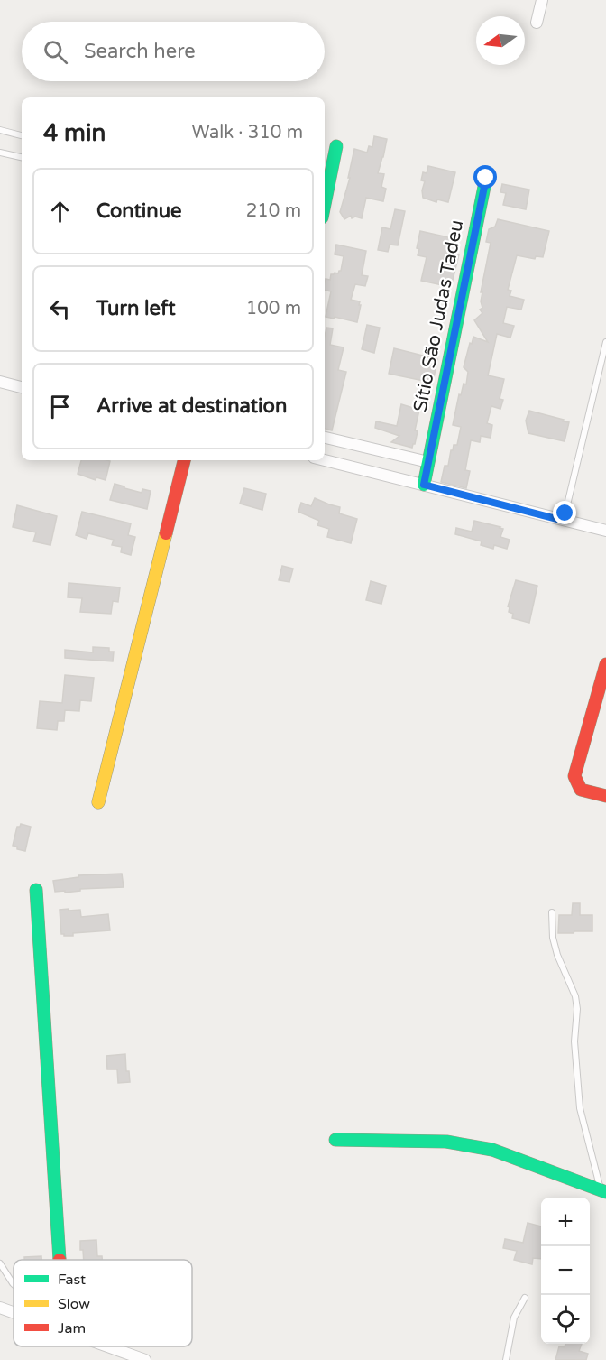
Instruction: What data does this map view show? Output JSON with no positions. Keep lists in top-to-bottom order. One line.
{"streets":{"street":["Sítio São Judas Tadeu"]},"legend":["Fast","Slow","Jam"],"north":"left","page":{"search":"Search here","heading":["4 min","Walk · 310 m"],"list":[["Continue","210 m"],["Turn left","100 m"],"Arrive at destination"],"map_buttons":["+","−"]}}
